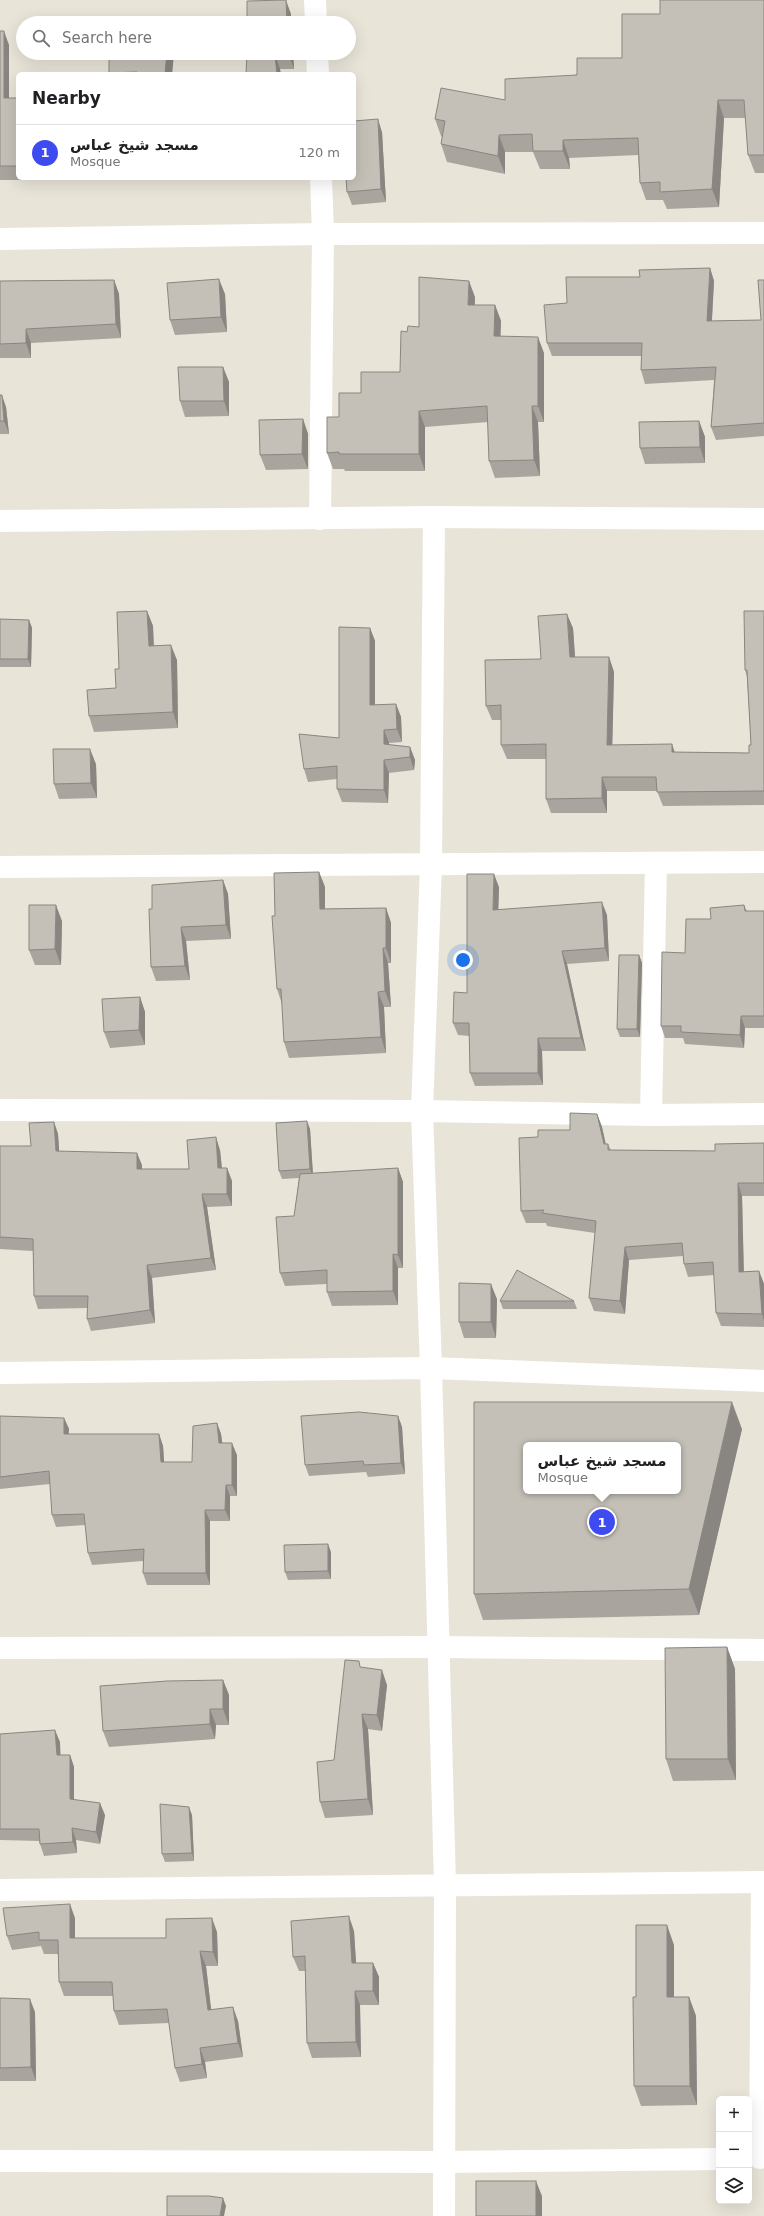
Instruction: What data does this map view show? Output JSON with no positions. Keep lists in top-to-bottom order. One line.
{"page":{"search":"Search here","heading":"Nearby","list":[{"mark":"1","name":"مسجد شيخ عباس","note":"Mosque","value":"120 m"}],"popup":["مسجد شيخ عباس","Mosque"],"pins":"1","map_buttons":["+","−"]}}
